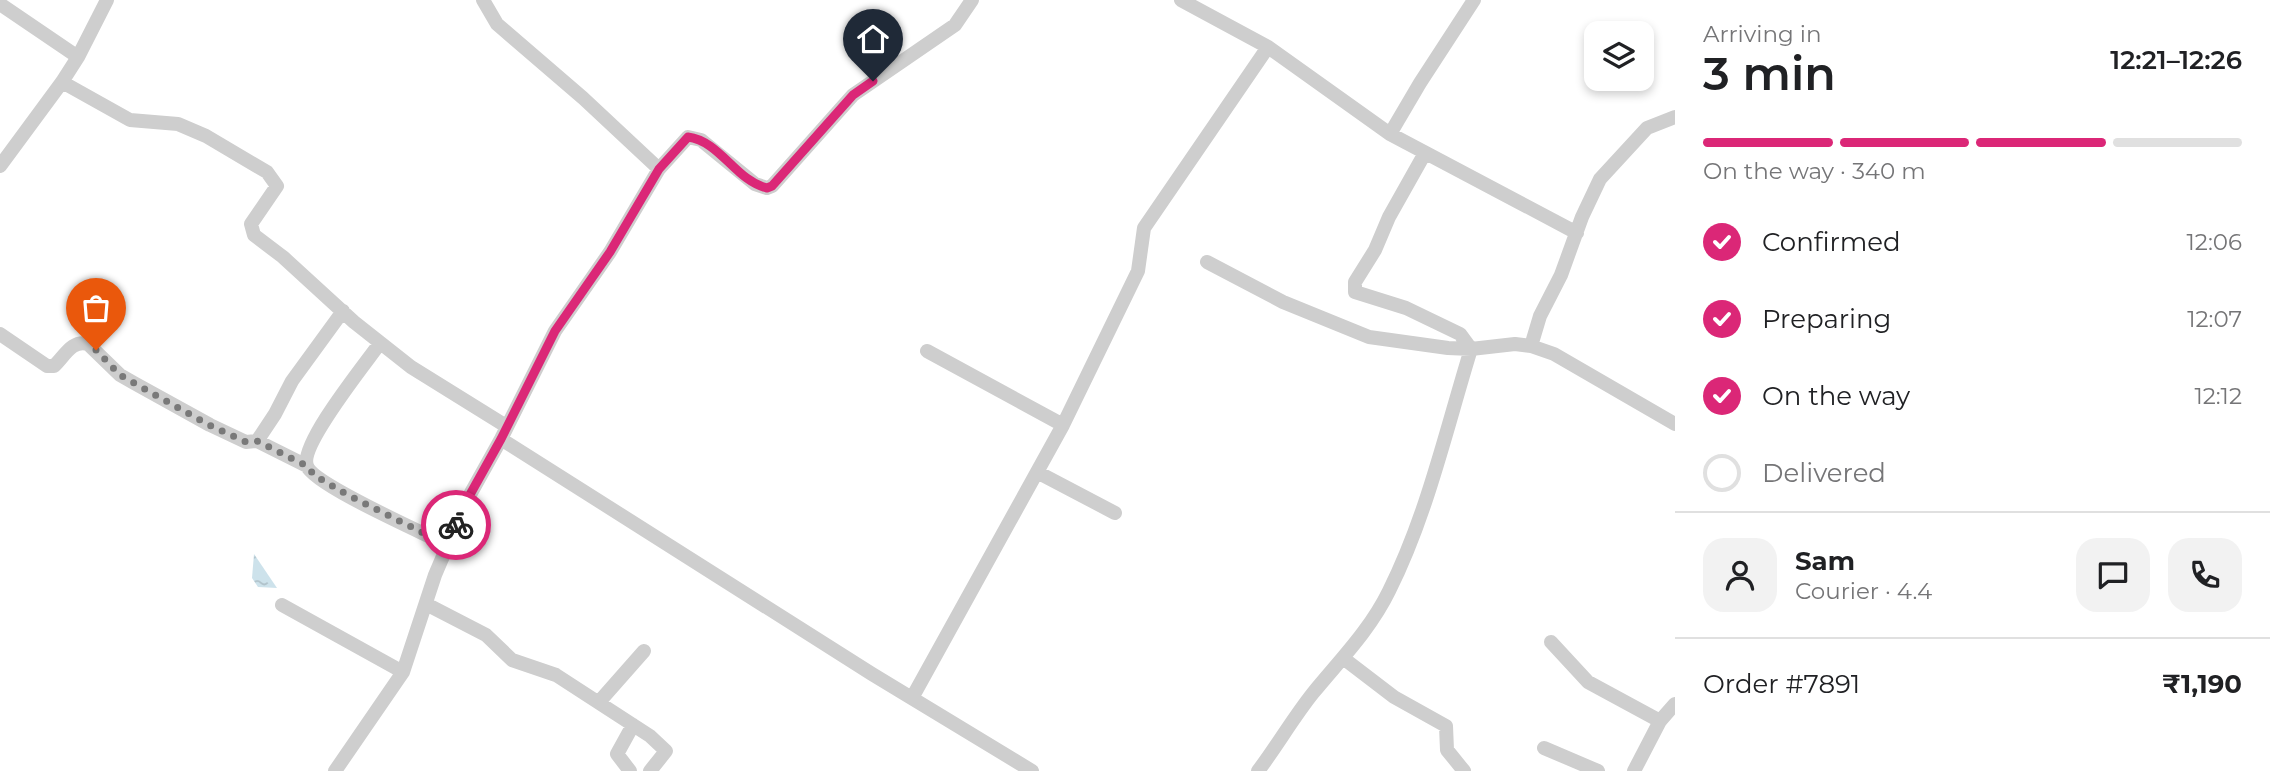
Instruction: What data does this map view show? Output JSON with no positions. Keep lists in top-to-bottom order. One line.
{"page":{"heading":["3 min","Arriving in","12:21–12:26"],"panel":["Sam","Courier · 4.4","Order #7891","₹1,190"],"bar":"On the way · 340 m","list":[["Confirmed","12:06"],["Preparing","12:07"],["On the way","12:12"],"Delivered"]}}
